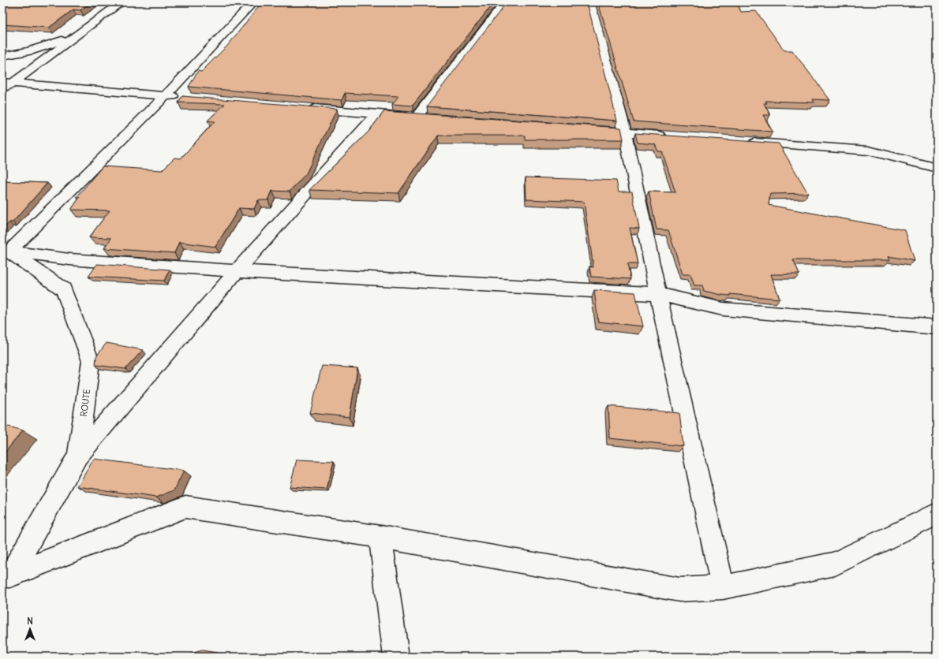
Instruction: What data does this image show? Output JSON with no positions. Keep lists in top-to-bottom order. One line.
{"streets":{"street":["ROUTE"]},"north":"top"}
